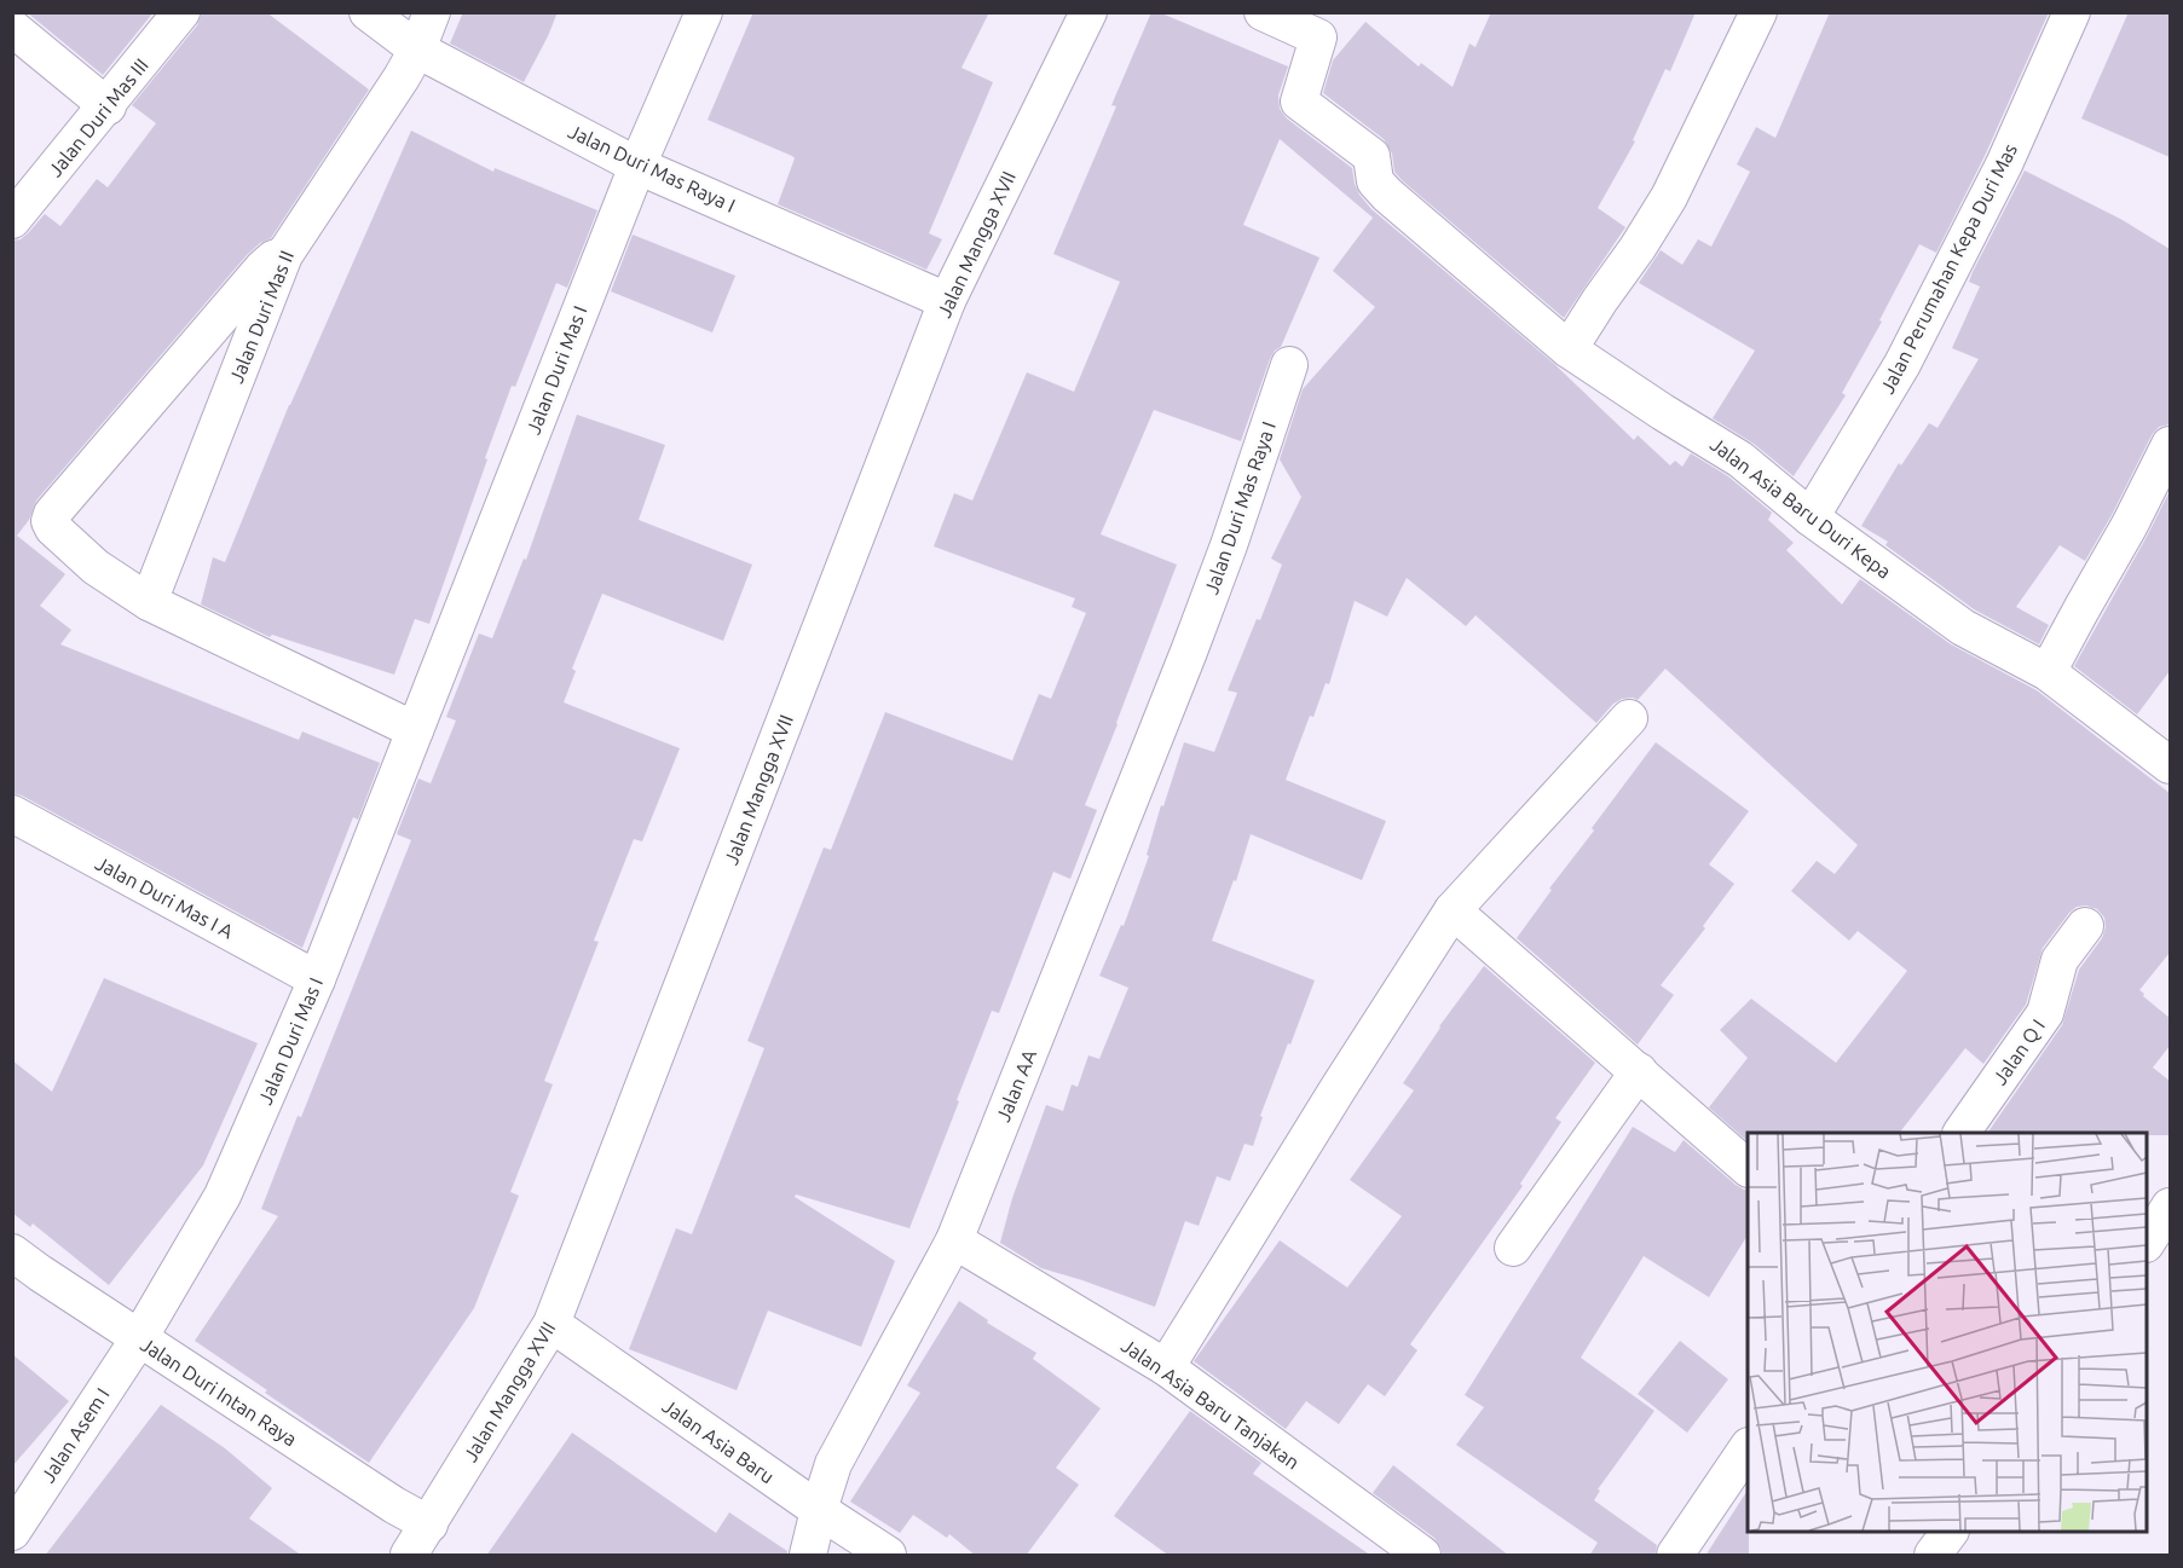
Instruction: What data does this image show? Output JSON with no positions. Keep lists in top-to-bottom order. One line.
{"streets":{"street":["Jalan Duri Mas III","Jalan Duri Mas Raya I","Jalan Mangga XVII","Jalan Perumahan Kepa Duri Mas","Jalan Duri Mas II","Jalan Duri Mas I","Jalan Asia Baru Duri Kepa","Jalan Duri Mas I A","Jalan Q I","Jalan AA","Jalan Duri Intan Raya","Jalan Asia Baru Tanjakan","Jalan Asem I","Jalan Asia Baru"]},"crossings":[["Jalan Duri Mas Raya I","Jalan Mangga XVII"],["Jalan Duri Mas Raya I","Jalan Duri Mas II"],["Jalan Duri Mas Raya I","Jalan Duri Mas I"],["Jalan Duri Mas Raya I","Jalan AA"],["Jalan Mangga XVII","Jalan Duri Intan Raya"],["Jalan Mangga XVII","Jalan Asia Baru"],["Jalan Perumahan Kepa Duri Mas","Jalan Asia Baru Duri Kepa"],["Jalan Duri Mas I","Jalan Duri Mas I A"],["Jalan Duri Mas I","Jalan Duri Intan Raya"],["Jalan Duri Mas I","Jalan Asem I"],["Jalan AA","Jalan Asia Baru Tanjakan"],["Jalan AA","Jalan Asia Baru"],["Jalan Duri Intan Raya","Jalan Asem I"]]}
